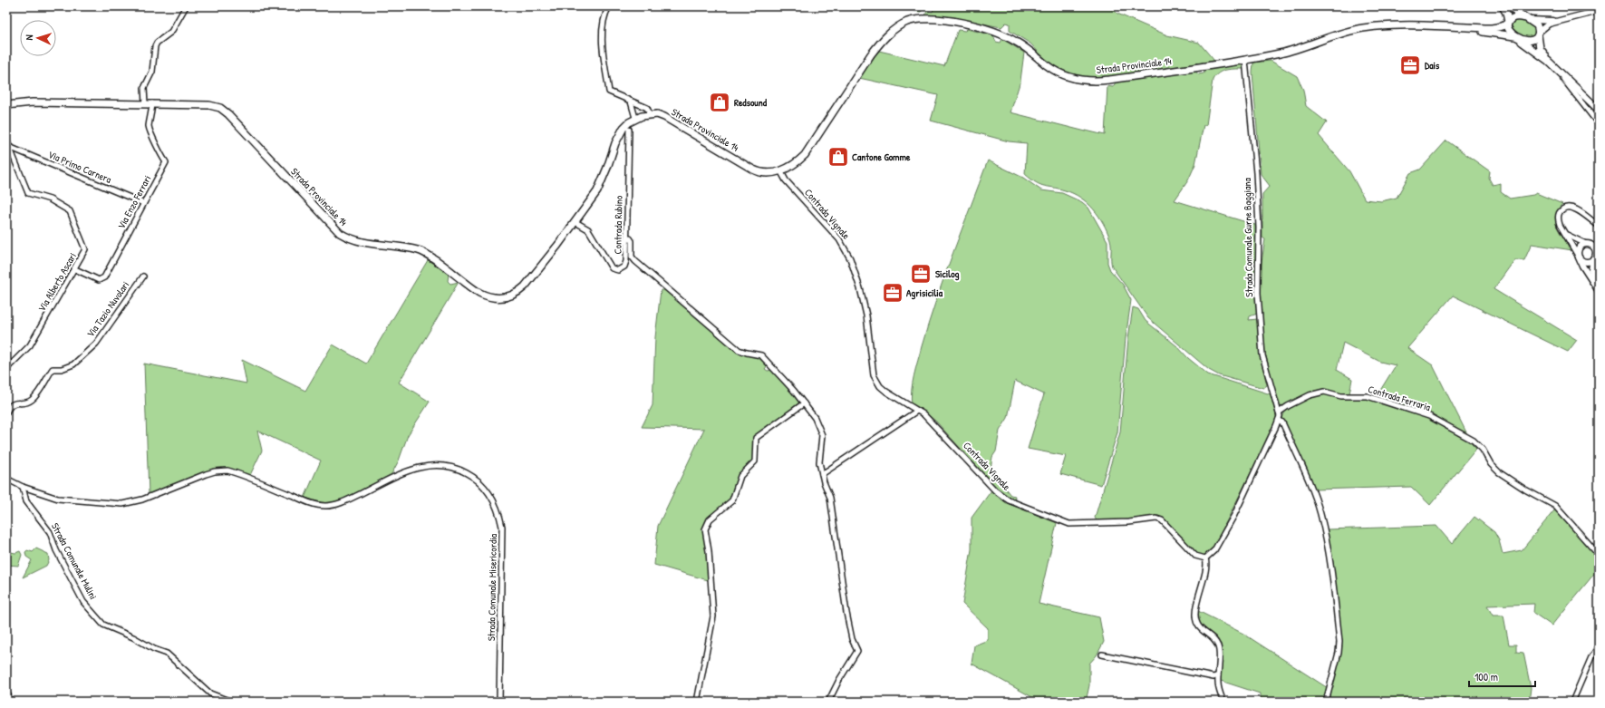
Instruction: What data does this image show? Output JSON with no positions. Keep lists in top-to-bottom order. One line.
{"streets":{"main road":["Strada Provinciale 14"],"street":["Via Primo Carnera","Via Enzo Ferrari","Contrada Vignale","Contrada Rubino","Strada Comunale Gurne Baggiana","Via Alberto Ascari","Via Tazio Nuvolari","Contrada Ferraria","Strada Comunale Mulini","Strada Comunale Misericordia"]},"crossings":[["Strada Provinciale 14","Via Enzo Ferrari"],["Strada Provinciale 14","Contrada Vignale"],["Strada Provinciale 14","Contrada Rubino"],["Strada Provinciale 14","Strada Comunale Gurne Baggiana"],["Via Primo Carnera","Via Enzo Ferrari"],["Via Primo Carnera","Via Alberto Ascari"],["Via Enzo Ferrari","Via Alberto Ascari"],["Strada Comunale Gurne Baggiana","Contrada Ferraria"],["Strada Comunale Mulini","Strada Comunale Misericordia"]],"places":{"office":["Dais","Sicilog","Agrisicilia"],"shop":["Redsound","Cantone Gomme"]},"scale_bar":"100 m","north":"left"}
